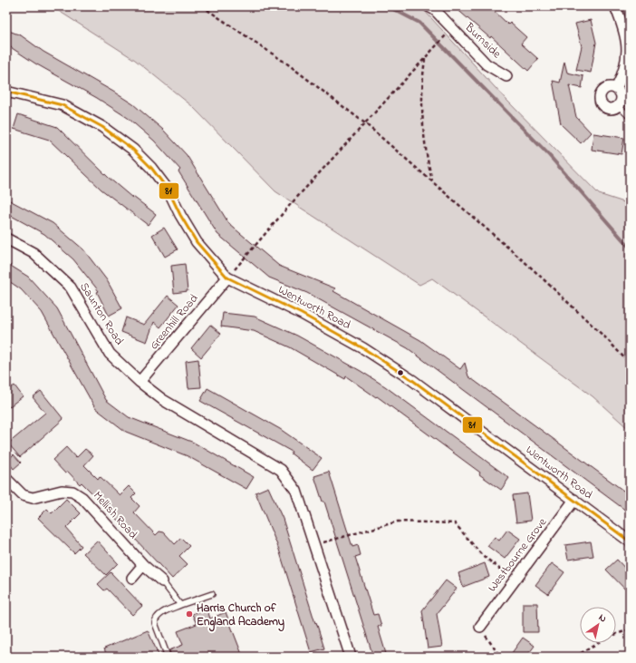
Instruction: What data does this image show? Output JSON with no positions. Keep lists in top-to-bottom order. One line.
{"streets":{"street":["Burnside","Wentworth Road","Saunton Road","Greenhill Road","Mellish Road","Westbourne Grove"]},"crossings":[["Wentworth Road","Greenhill Road"],["Wentworth Road","Westbourne Grove"],["Saunton Road","Greenhill Road"]],"places":["Harris Church of England Academy"],"lines":["transit line 81"],"north":"top right"}
